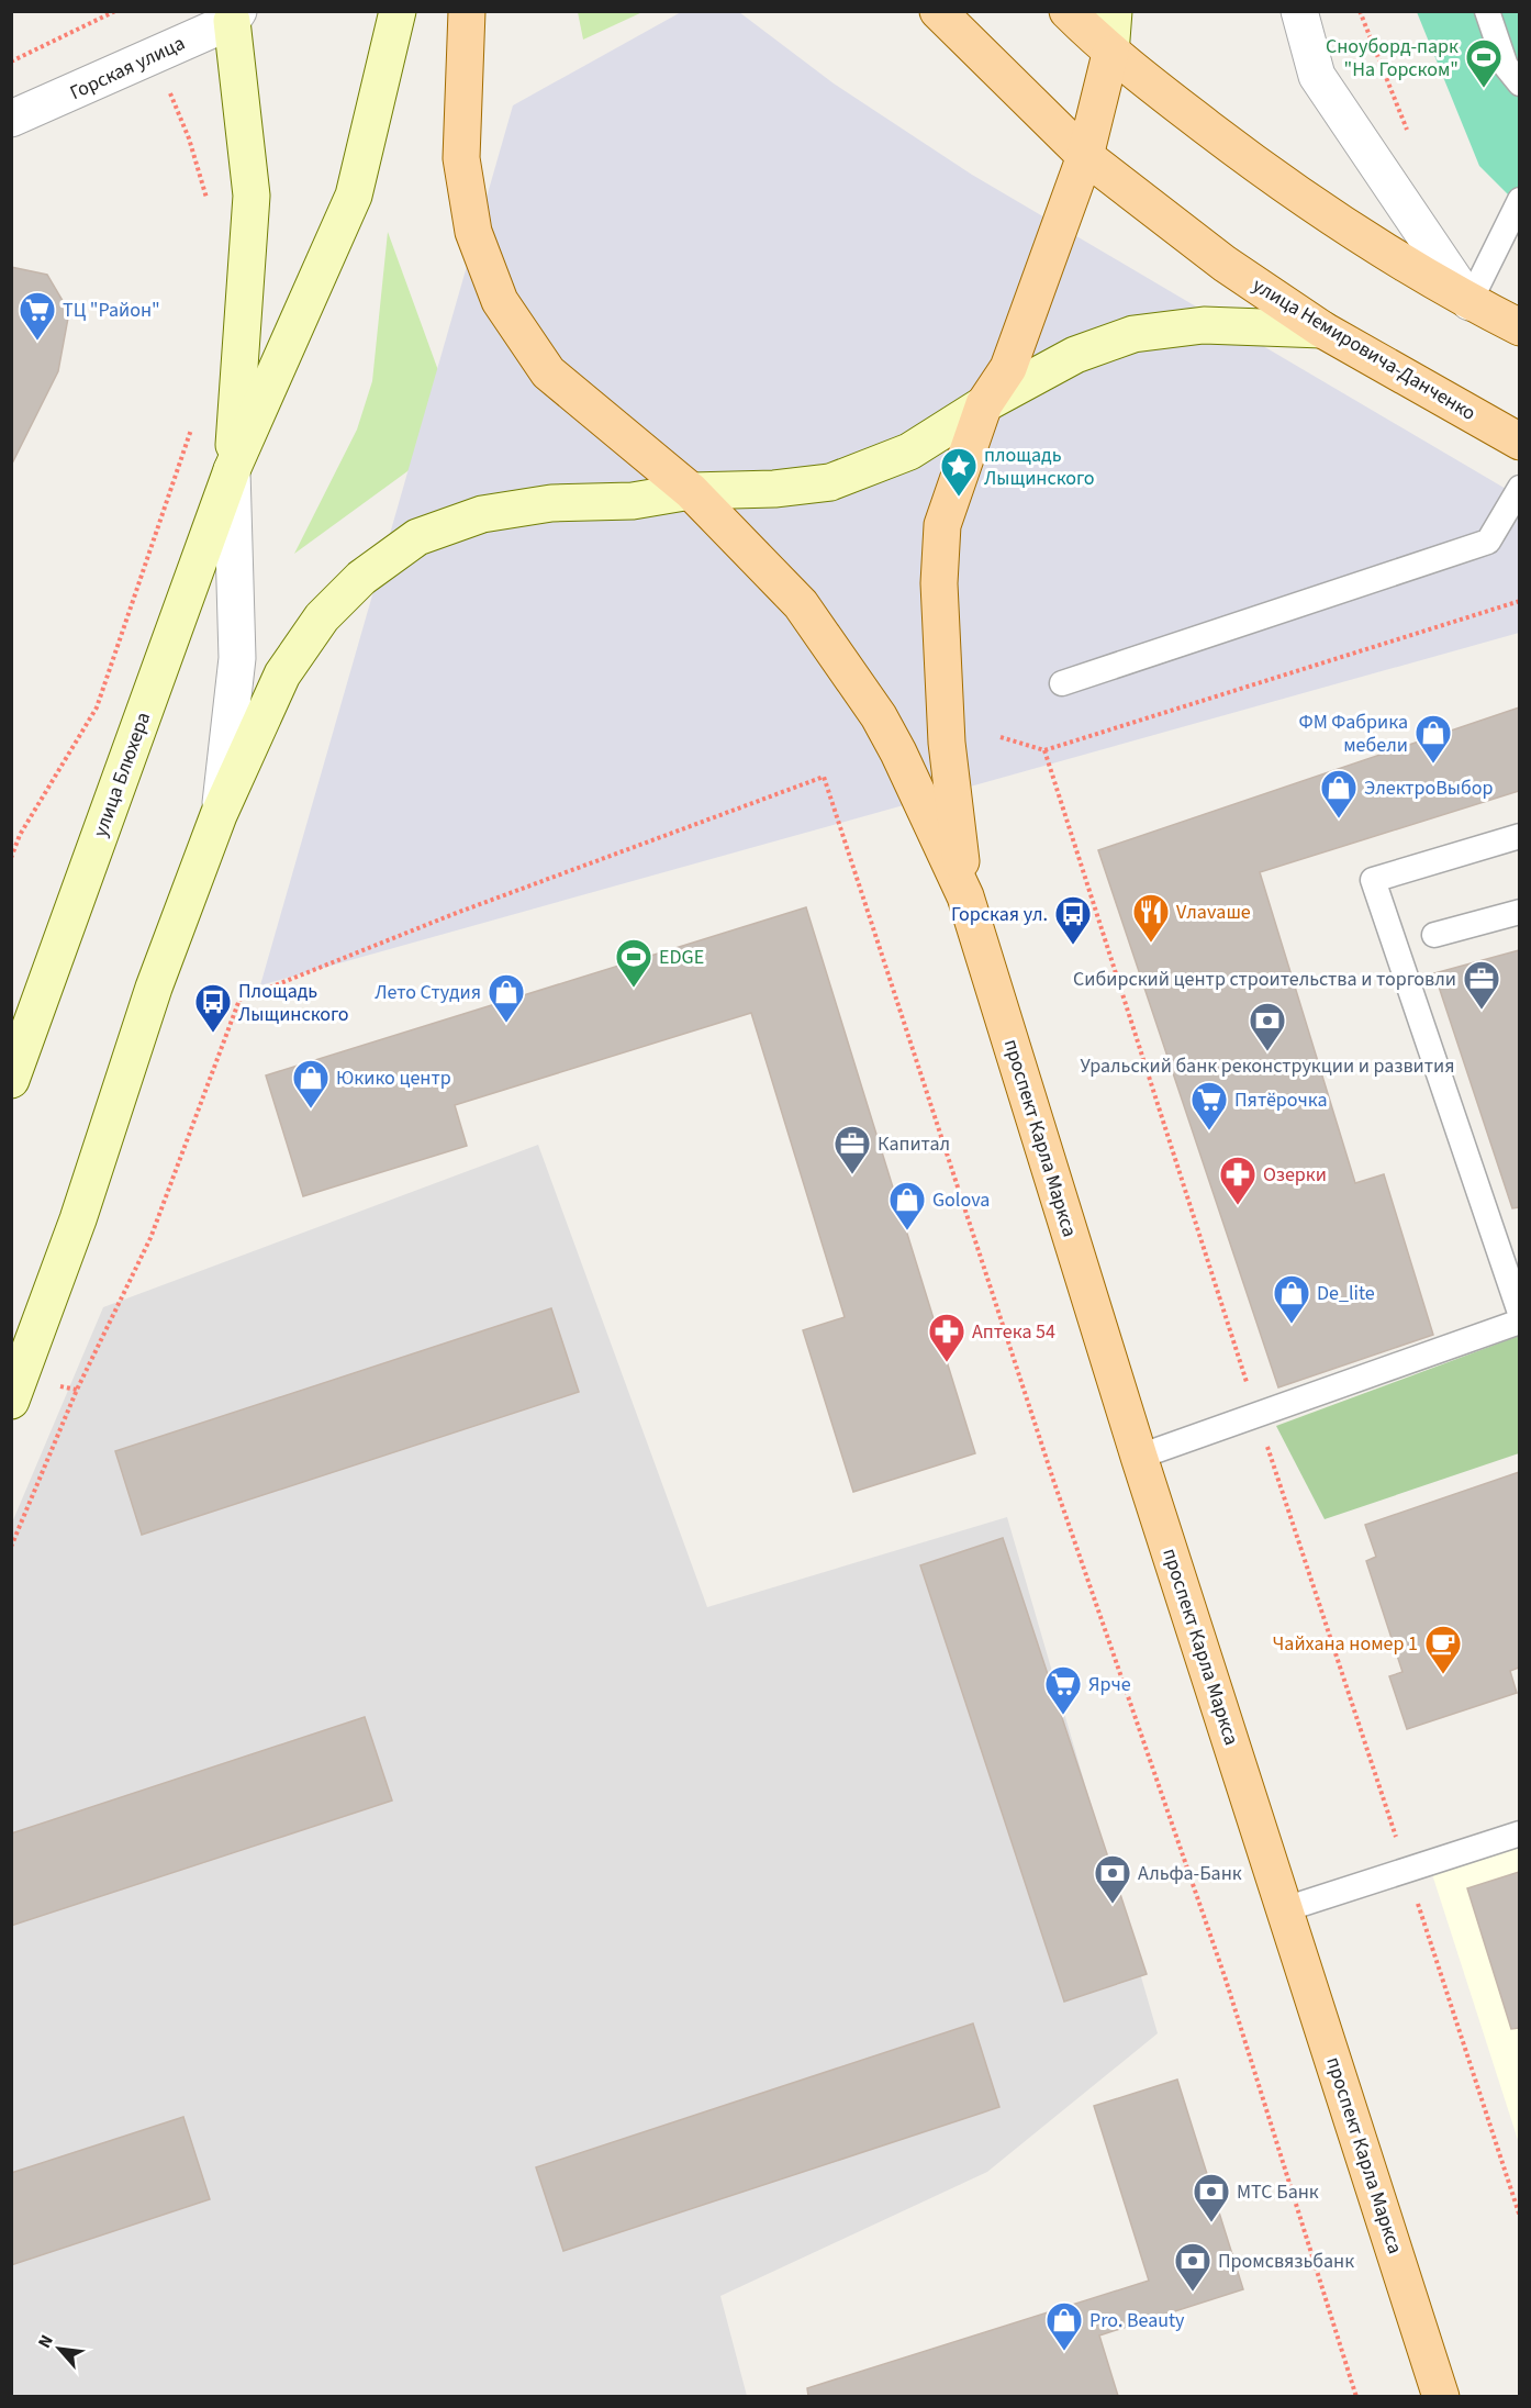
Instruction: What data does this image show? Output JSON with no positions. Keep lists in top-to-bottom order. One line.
{"streets":{"main road":["улица Немировича-Данченко","улица Блюхера","проспект Карла Маркса"],"street":["Горская улица"]},"places":{"sports":["Сноуборд-парк \"На Горском\"","EDGE"],"supermarket":["ТЦ \"Район\"","Пятёрочка","Ярче"],"place":["площадь Лыщинского"],"shop":["ФМ Фабрика мебели","ЭлектроВыбор","Лето Студия","Юкико центр","Golova","De_lite","Pro. Beauty"],"restaurant":["Vлаvаше"],"bus stop":["Горская ул.","Площадь Лыщинского"],"office":["Сибирский центр строительства и торговли","Капитал"],"bank":["Уральский банк реконструкции и развития","Альфа-Банк","МТС Банк","Промсвязьбанк"],"pharmacy":["Озерки","Аптека 54"],"cafe":["Чайхана номер 1"]},"north":"top left"}
